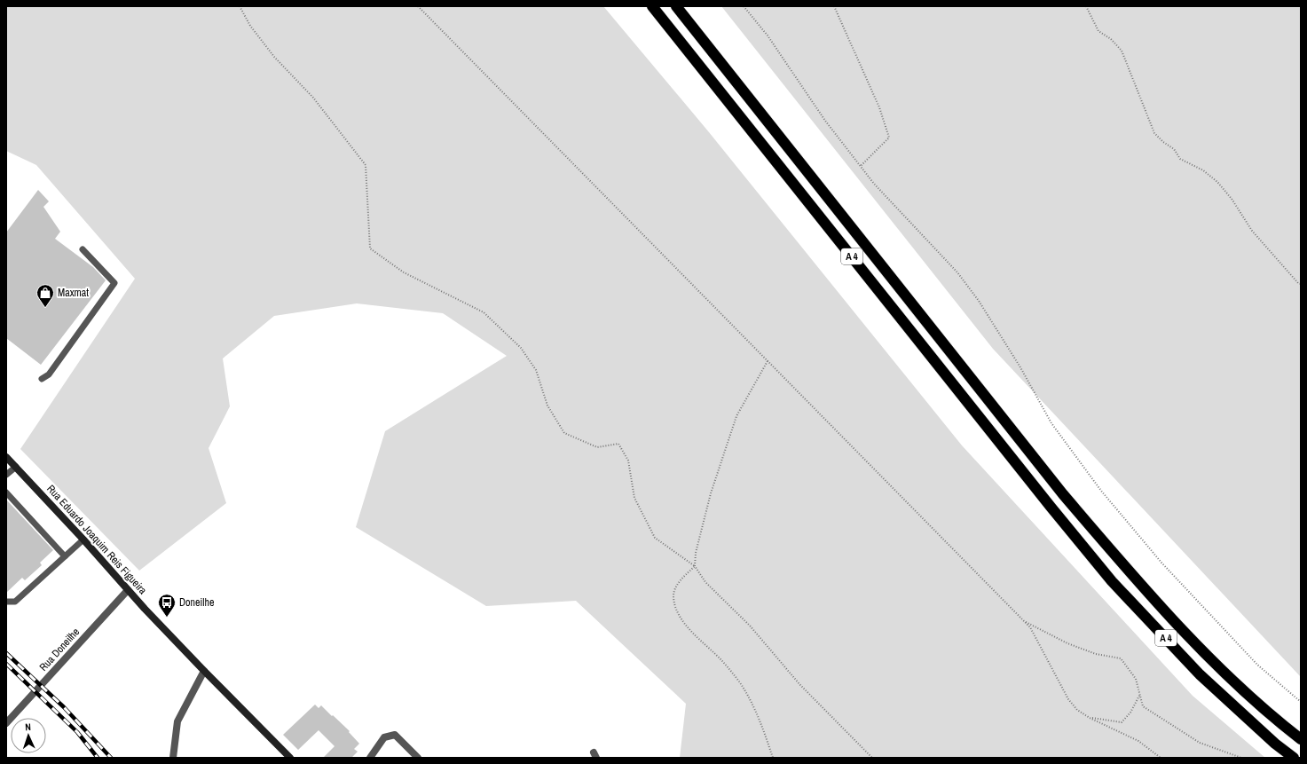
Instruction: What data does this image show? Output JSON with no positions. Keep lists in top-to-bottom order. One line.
{"streets":{"highway":["A 4"],"main road":["Rua Eduardo Joaquim Reis Figueira"],"street":["Rua Doneilhe"]},"crossings":[["Rua Eduardo Joaquim Reis Figueira","Rua Doneilhe"]],"places":{"shop":["Maxmat"],"bus stop":["Doneilhe"]},"north":"top"}
